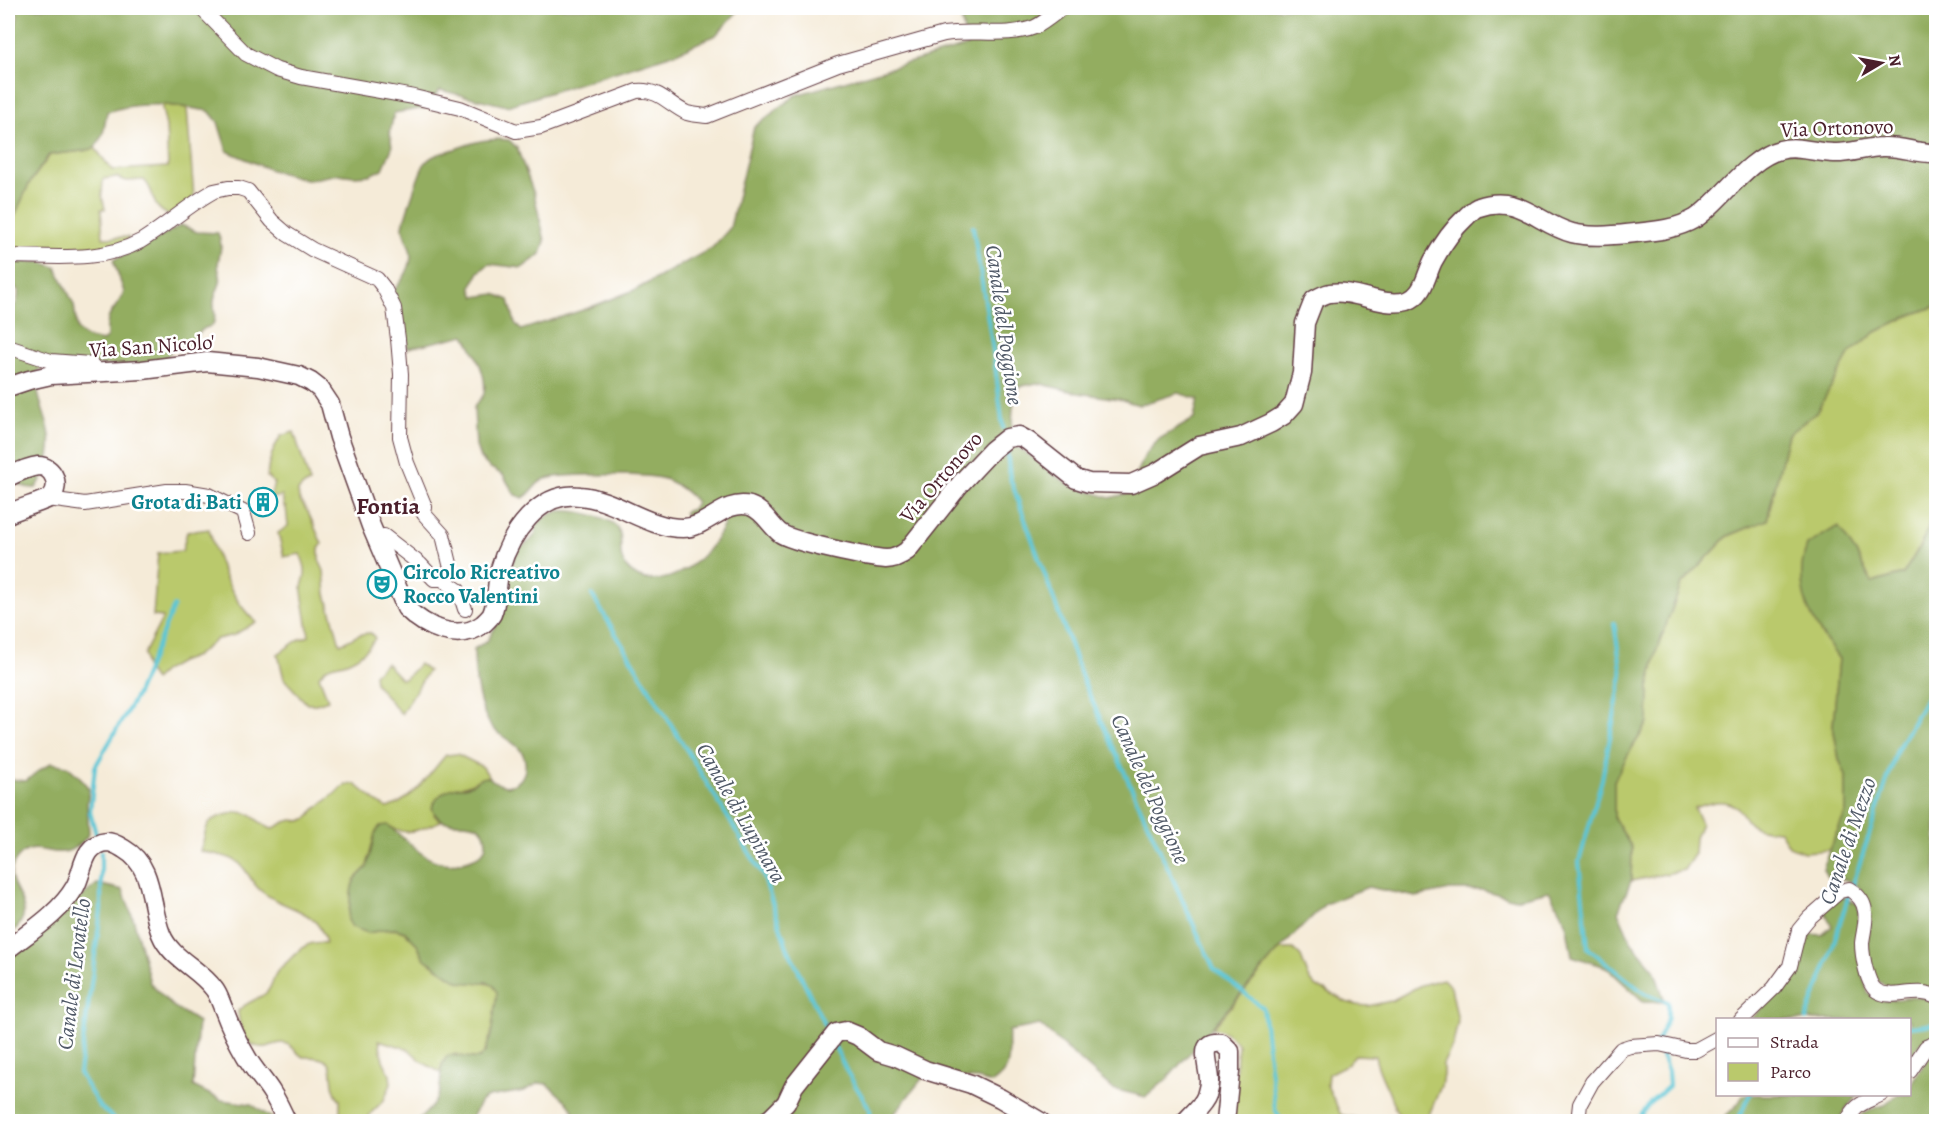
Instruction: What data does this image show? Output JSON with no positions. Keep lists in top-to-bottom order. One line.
{"streets":{"street":["Via Ortonovo","Via San Nicolo'"]},"districts":["Fontia"],"water":["Canale del Poggione","Canale di Lupinara","Canale di Mezzo","Canale di Levatello"],"places":{"building":["Grota di Bati"],"theatre":["Circolo Ricreativo Rocco Valentini"]},"legend":["Strada","Parco"],"north":"right"}
